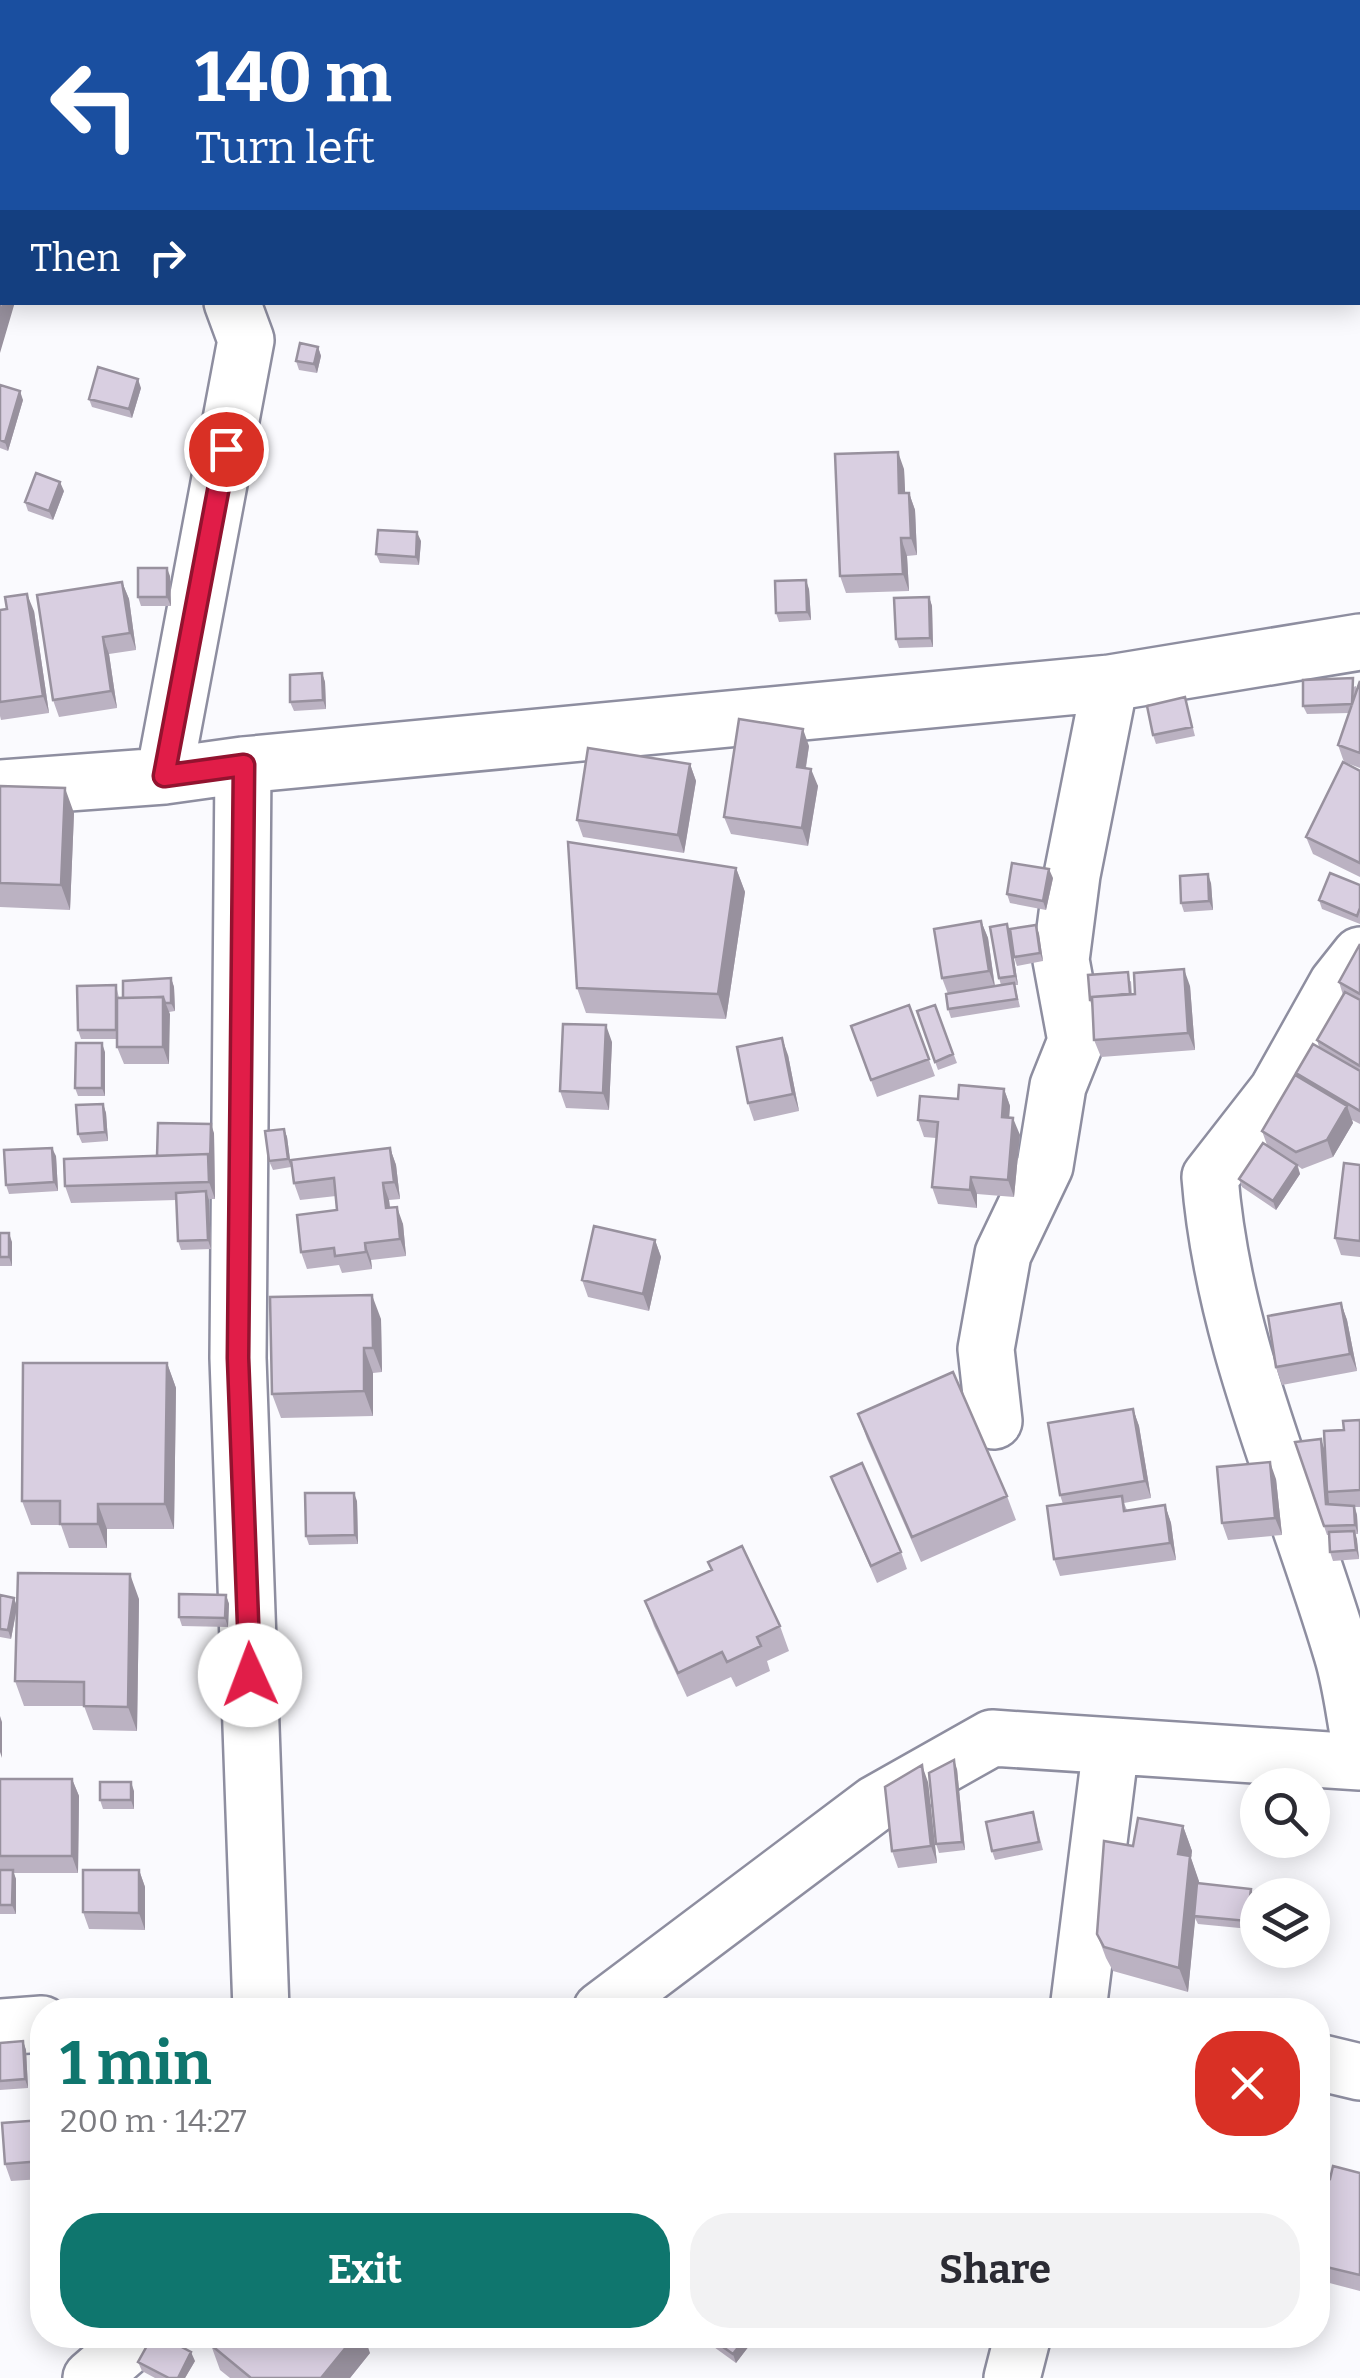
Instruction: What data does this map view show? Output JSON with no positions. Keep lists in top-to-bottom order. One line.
{"page":{"turn":["140 m","Turn left"],"then":"Then","heading":["1 min","200 m · 14:27"],"buttons":["Exit","Share"]}}
